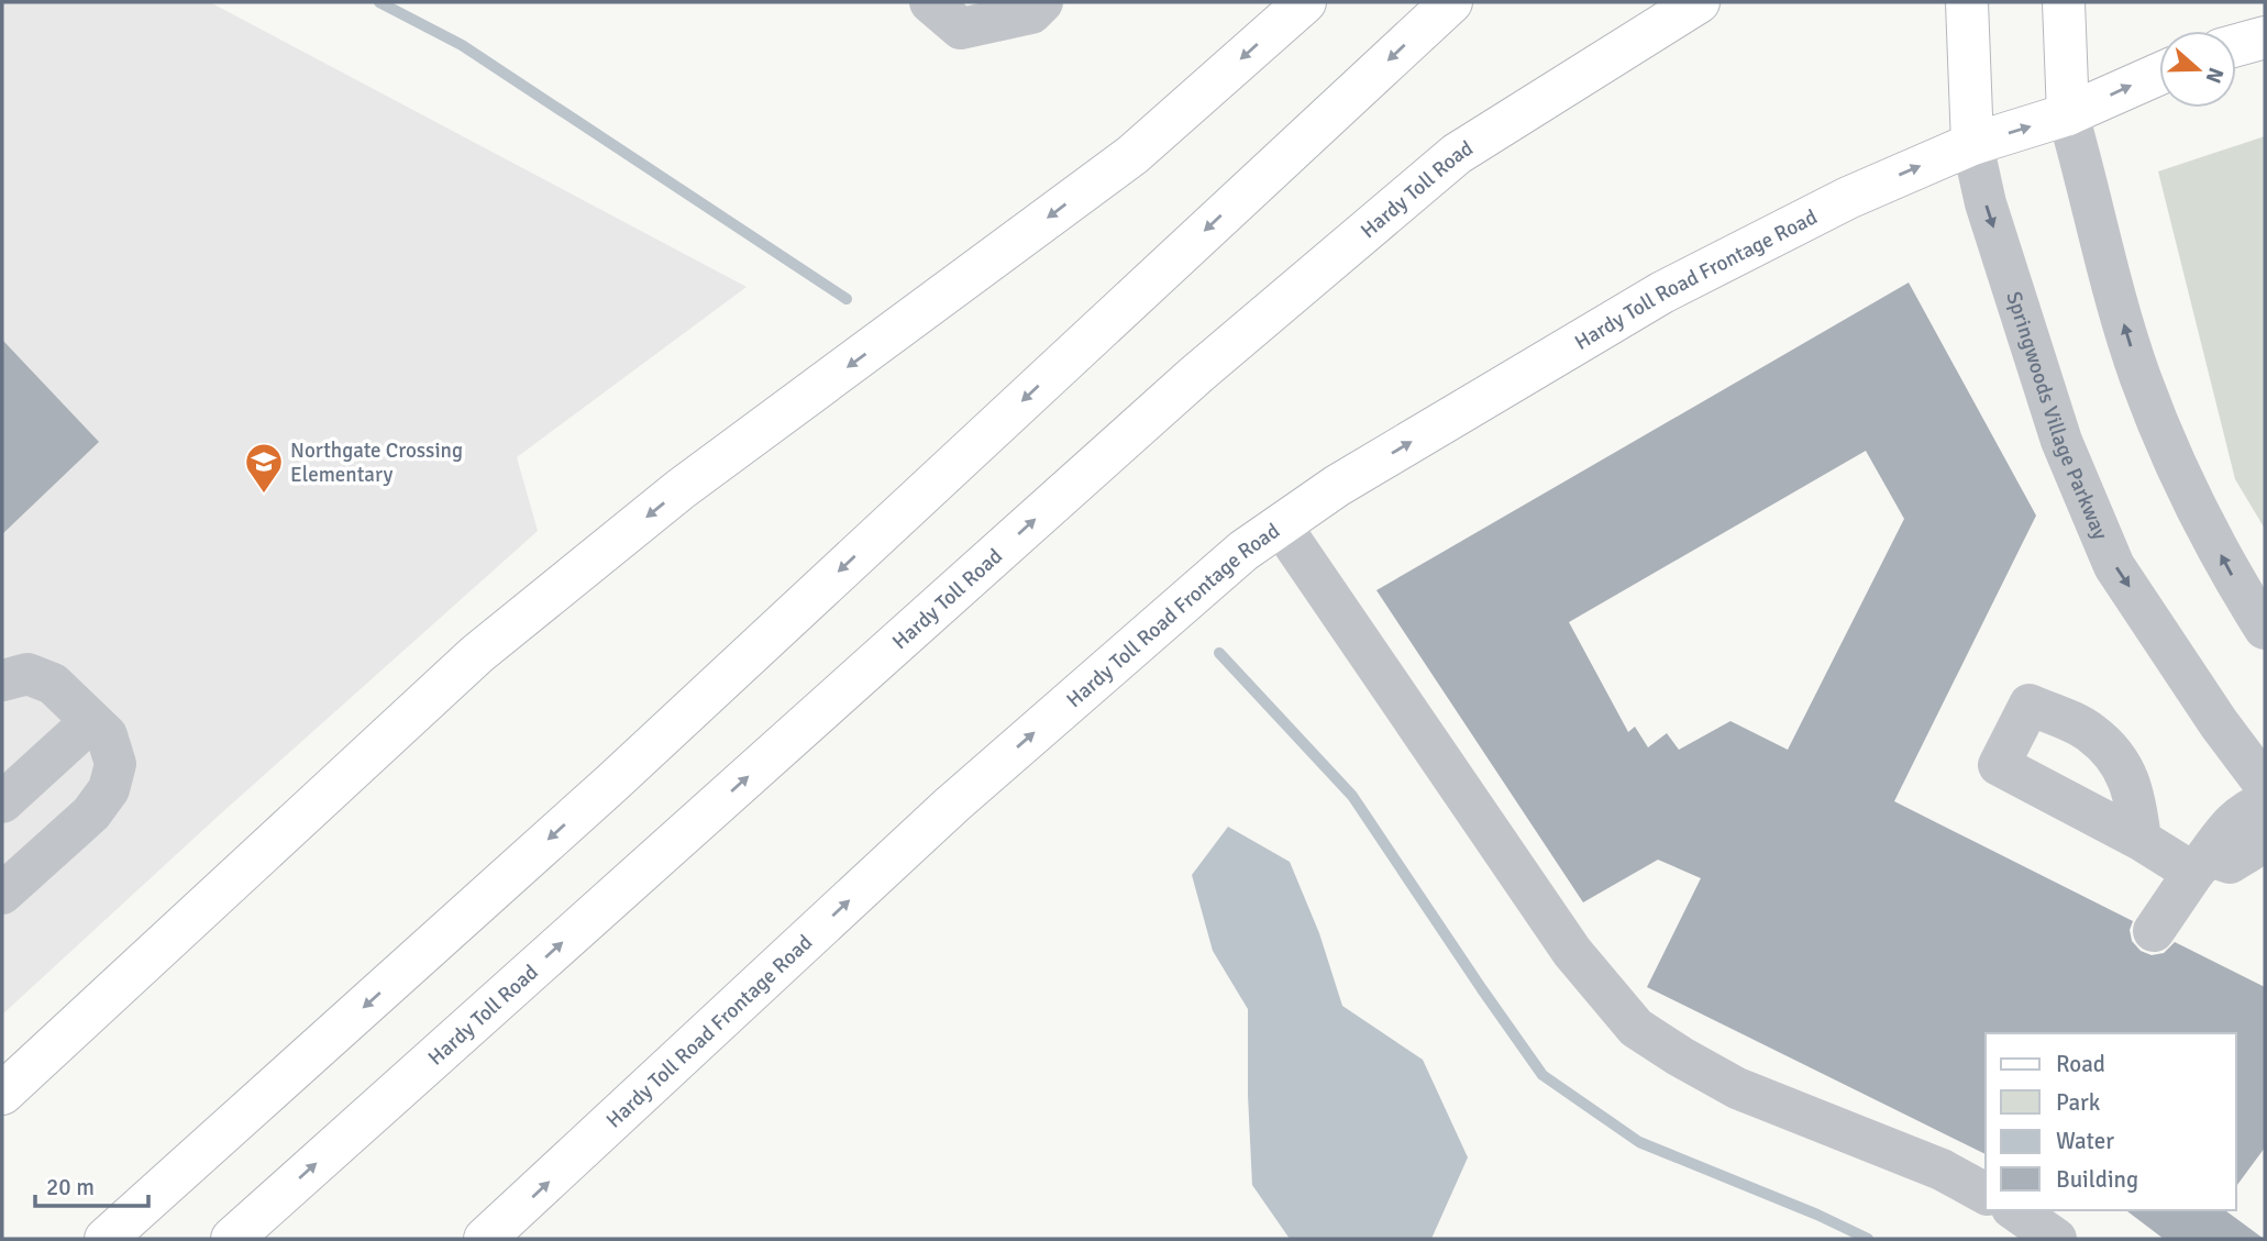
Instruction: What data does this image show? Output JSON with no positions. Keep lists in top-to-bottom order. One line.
{"streets":{"main road":["Hardy Toll Road","Hardy Toll Road Frontage Road","Springwoods Village Parkway"]},"crossings":[["Hardy Toll Road Frontage Road","Springwoods Village Parkway"]],"one_way":["Springwoods Village Parkway"],"places":{"school or university":["Northgate Crossing Elementary"]},"legend":["Road","Park","Water","Building"],"scale_bar":"20 m","north":"right"}
